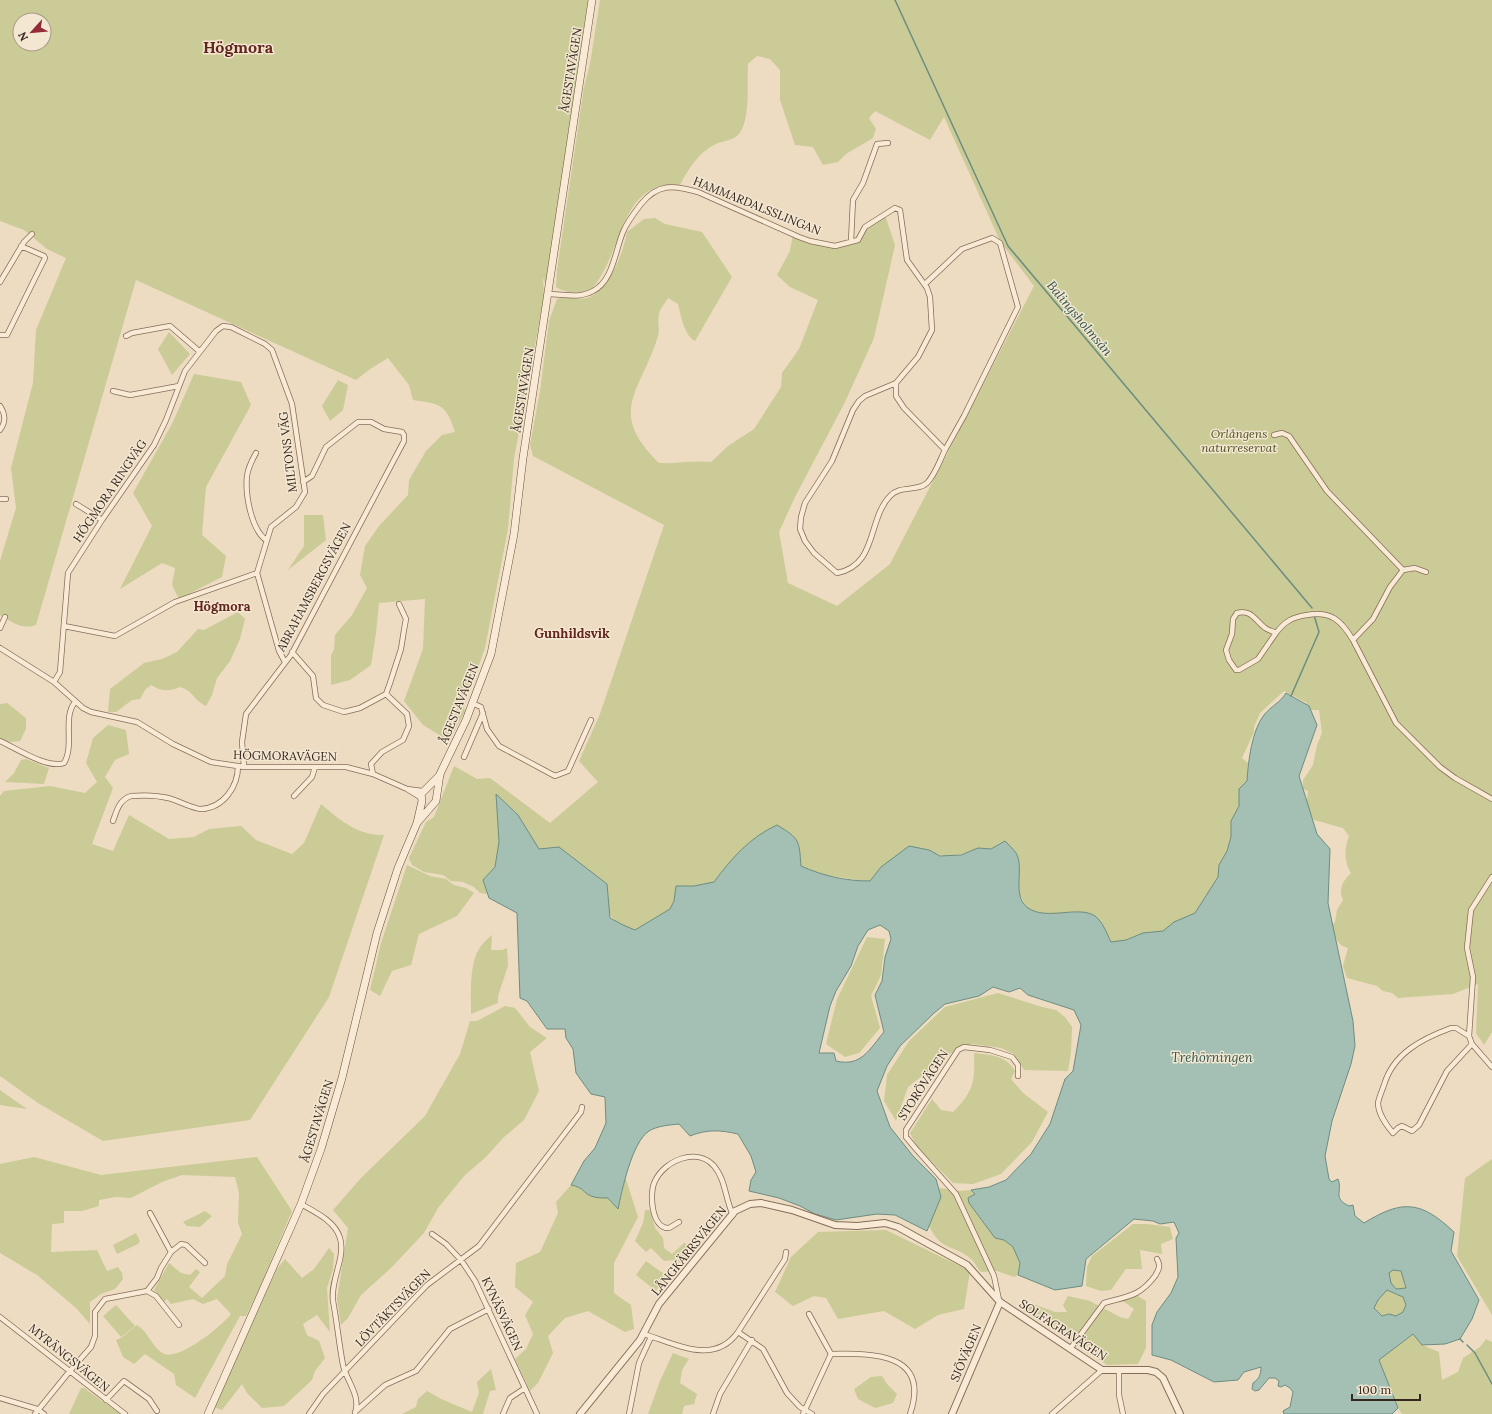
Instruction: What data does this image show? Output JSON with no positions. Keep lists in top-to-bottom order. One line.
{"streets":{"main road":["ÅGESTAVÄGEN"],"street":["HAMMARDALSSLINGAN","MILTONS VÄG","HÖGMORA RINGVÄG","ABRAHAMSBERGSVÄGEN","HÖGMORAVÄGEN","STORÖVÄGEN","LÅNGKÄRRSVÄGEN","LÖVTÄKTSVÄGEN","KYNÄSVÄGEN","SOLFAGRAVÄGEN","SJÖVÄGEN","MYRÄNGSVÄGEN"]},"crossings":[["ÅGESTAVÄGEN","HAMMARDALSSLINGAN"],["ÅGESTAVÄGEN","HÖGMORAVÄGEN"],["MILTONS VÄG","HÖGMORA RINGVÄG"],["MILTONS VÄG","ABRAHAMSBERGSVÄGEN"],["HÖGMORA RINGVÄG","HÖGMORAVÄGEN"],["ABRAHAMSBERGSVÄGEN","HÖGMORAVÄGEN"],["STORÖVÄGEN","SOLFAGRAVÄGEN"],["STORÖVÄGEN","SJÖVÄGEN"],["LÅNGKÄRRSVÄGEN","SOLFAGRAVÄGEN"],["LÖVTÄKTSVÄGEN","KYNÄSVÄGEN"],["SOLFAGRAVÄGEN","SJÖVÄGEN"]],"districts":["Högmora","Högmora","Gunhildsvik"],"water":["Balingsholmsån","Trehörningen"],"parks":["Orlångens naturreservat"],"scale_bar":"100 m","north":"bottom left"}
